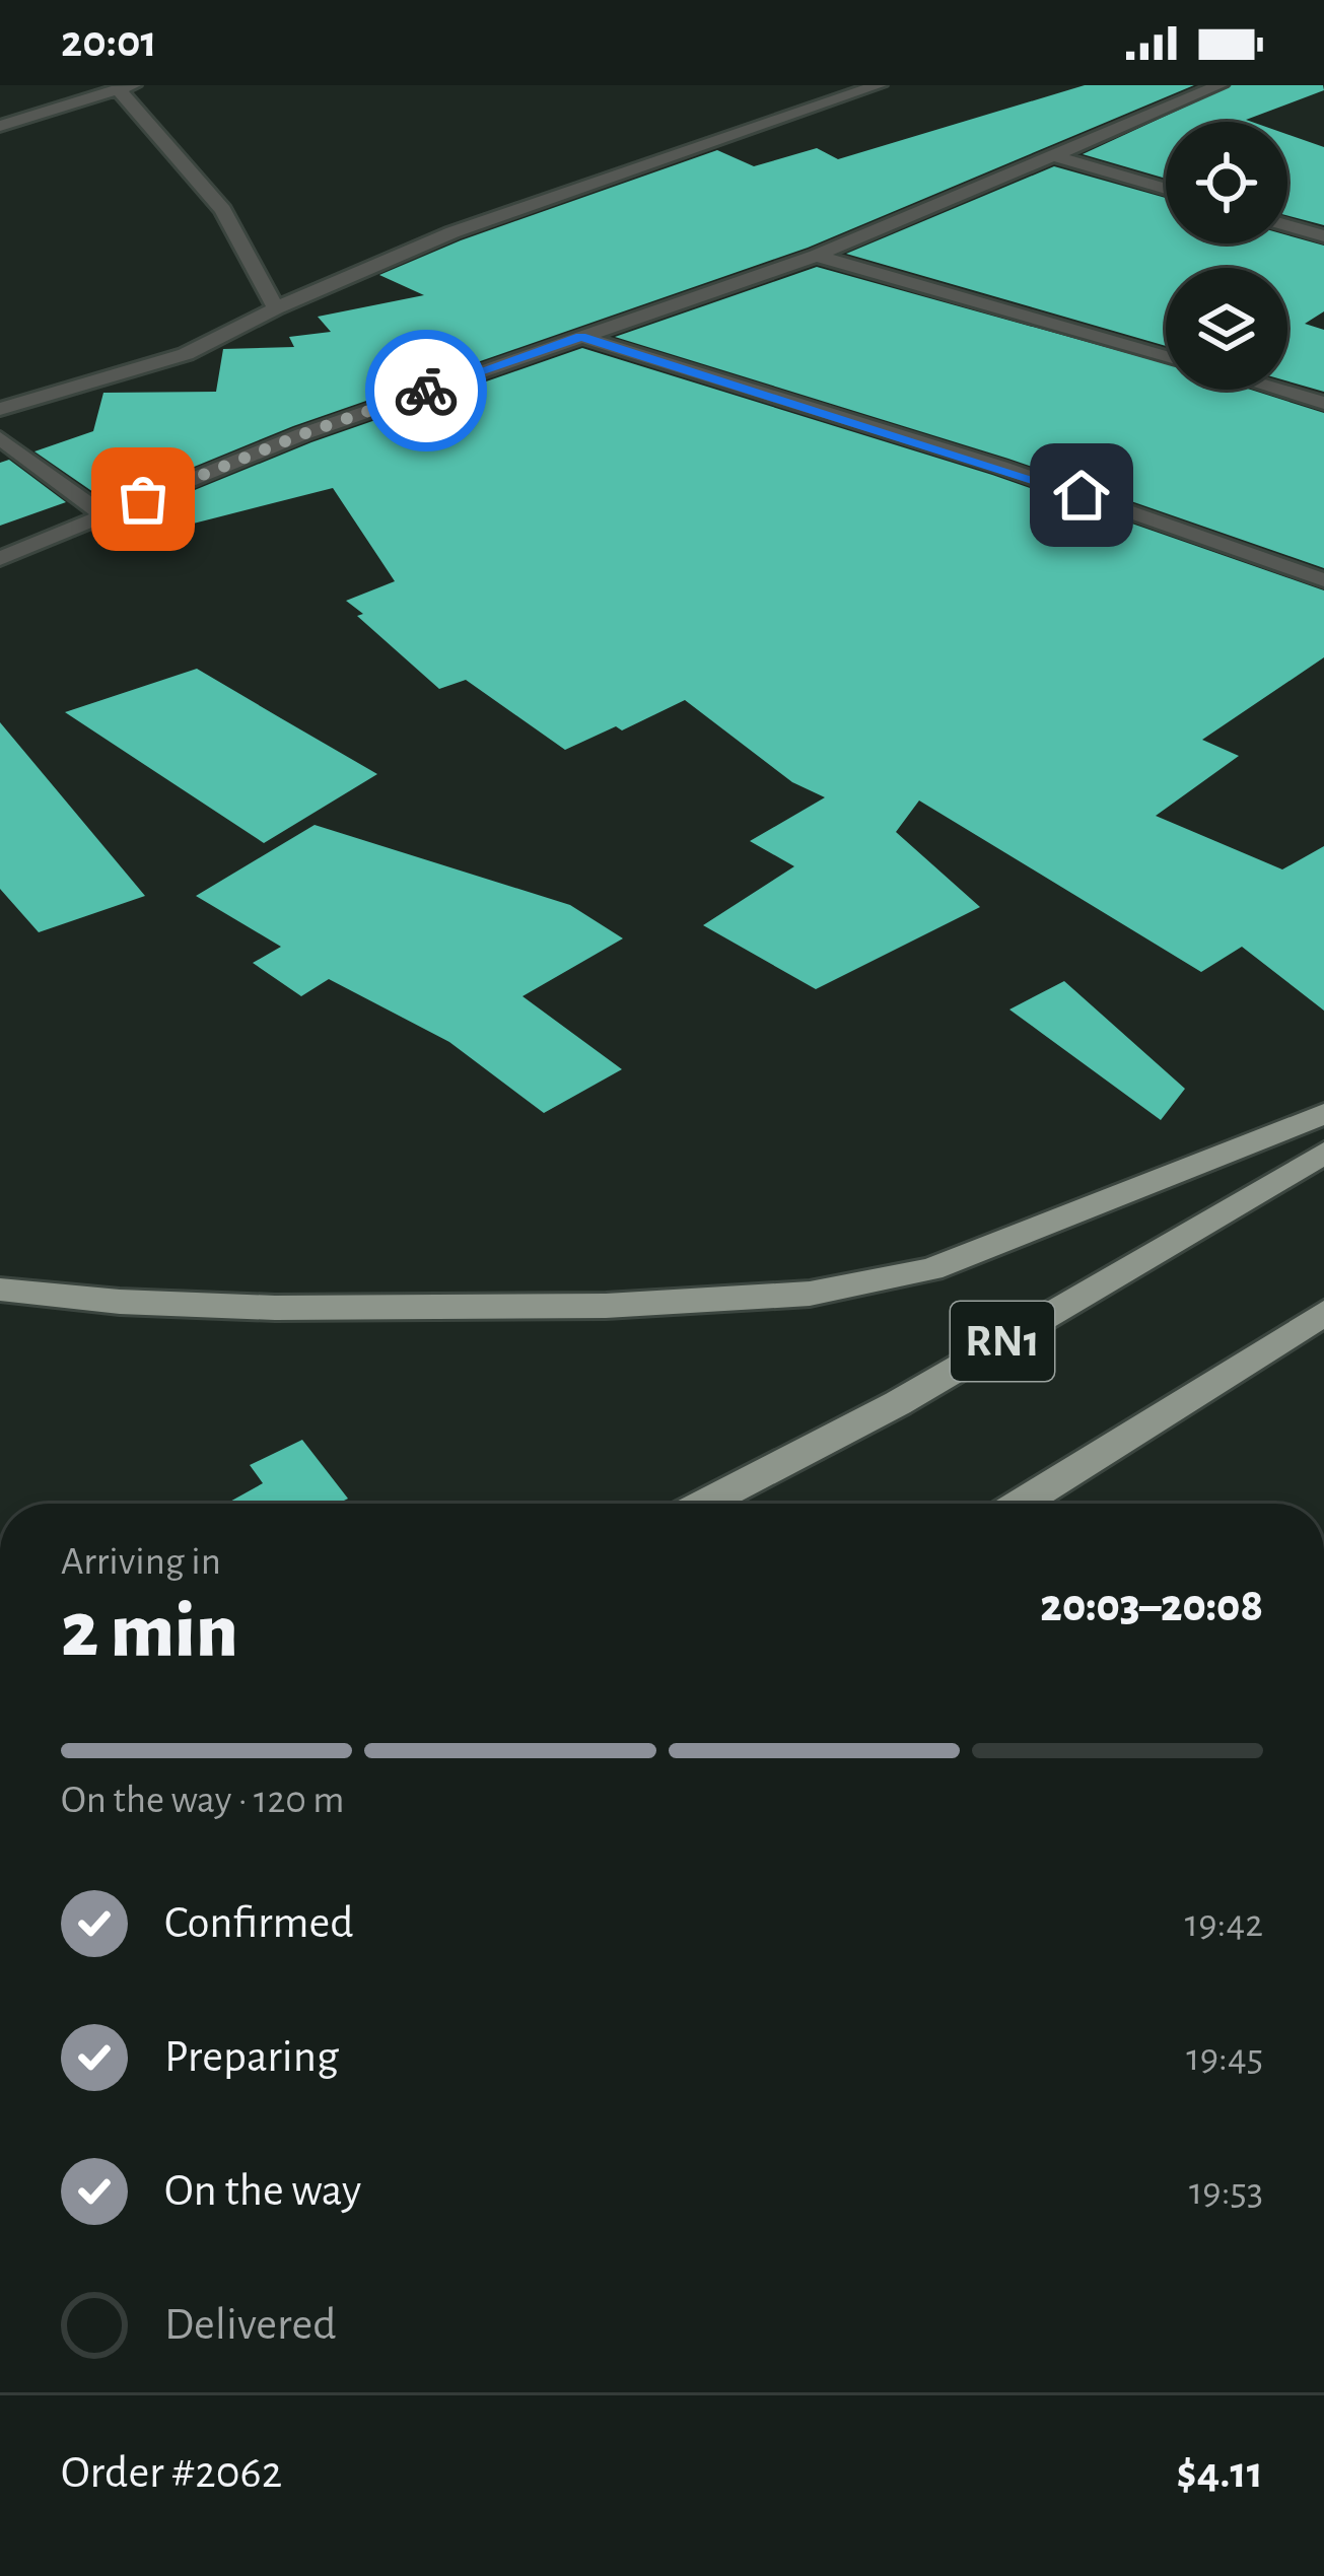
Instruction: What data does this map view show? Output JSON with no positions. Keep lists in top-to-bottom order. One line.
{"streets":{"highway":["RN1"]},"page":{"status":"20:01","heading":["2 min","Arriving in","20:03–20:08"],"panel":["Order #2062","$4.11"],"bar":"On the way · 120 m","list":[["Confirmed","19:42"],["Preparing","19:45"],["On the way","19:53"],"Delivered"]}}
